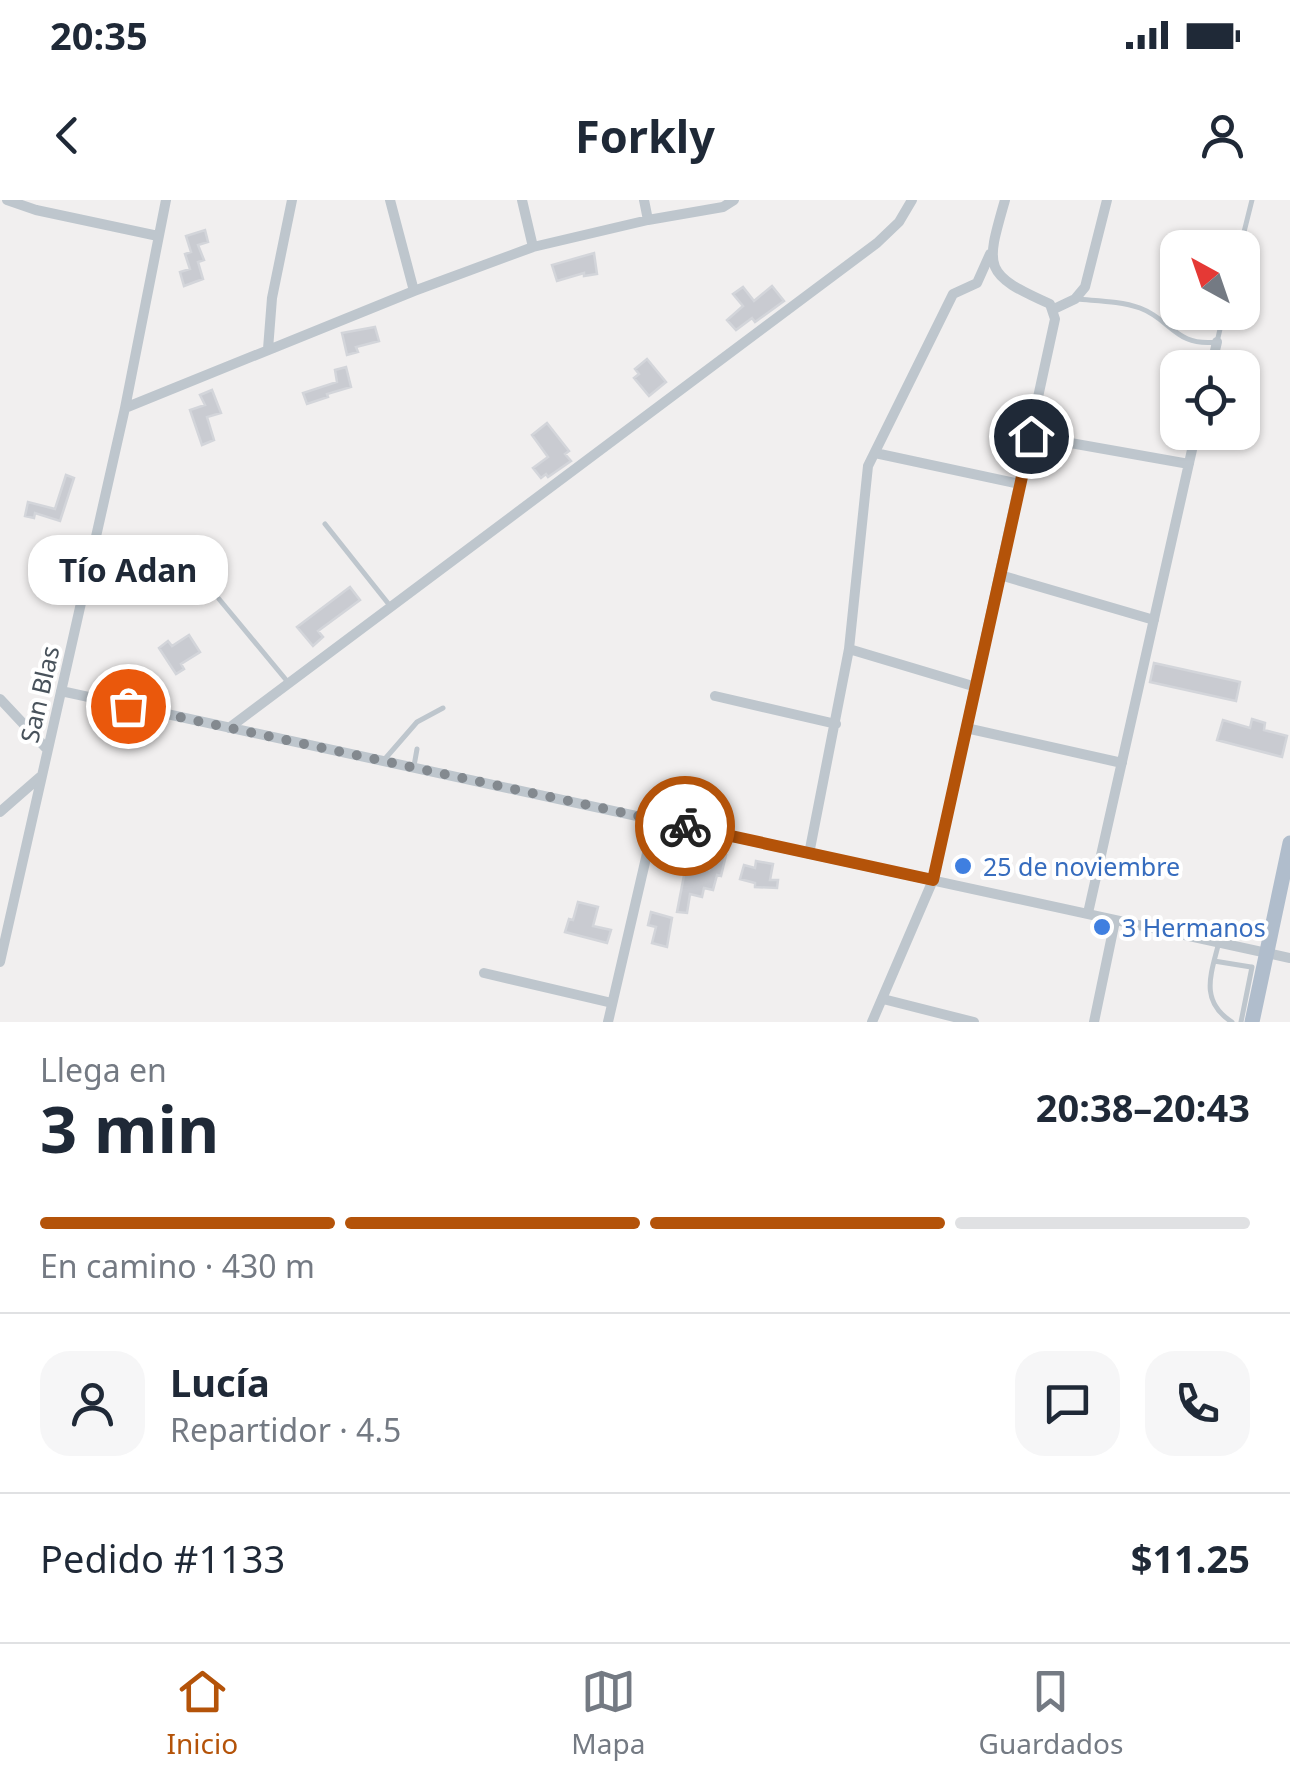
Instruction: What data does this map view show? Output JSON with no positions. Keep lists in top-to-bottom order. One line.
{"streets":{"street":["San Blas"]},"places":["Tío Adan","25 de noviembre","3 Hermanos"],"north":"top left","page":{"status":"20:35","header":"Forkly","bubble":"Tío Adan","heading":["3 min","Llega en","20:38–20:43"],"panel":["Lucía","Repartidor · 4.5","Pedido #1133","$11.25"],"bar":"En camino · 430 m","tabs":["Inicio","Mapa","Guardados"]}}
